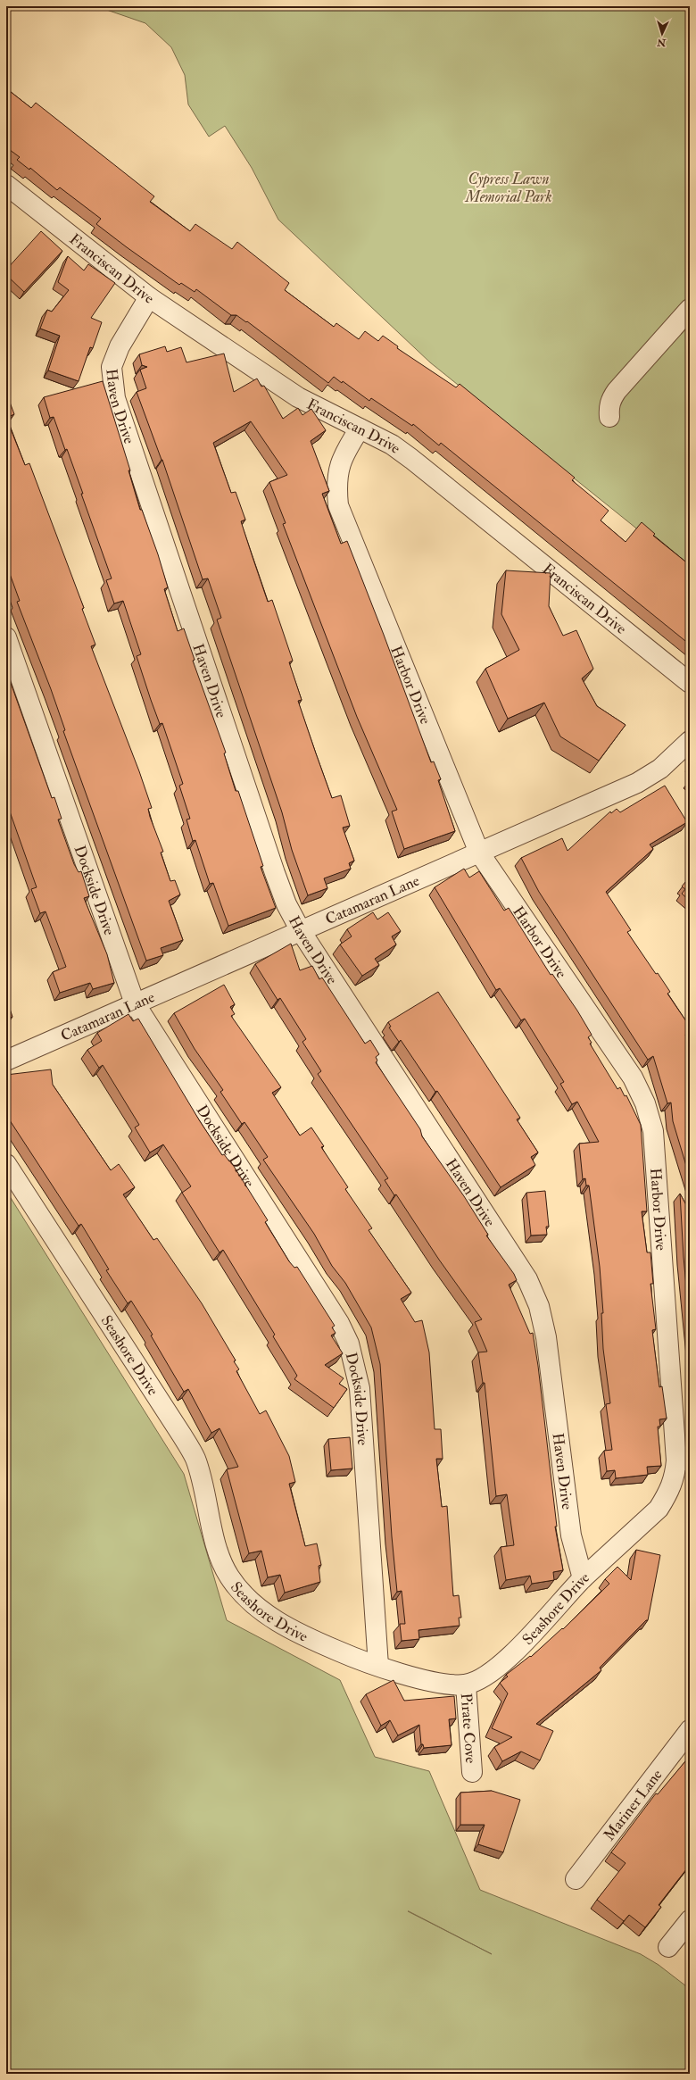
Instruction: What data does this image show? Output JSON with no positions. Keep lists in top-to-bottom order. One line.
{"streets":{"street":["Franciscan Drive","Haven Drive","Harbor Drive","Dockside Drive","Catamaran Lane","Seashore Drive","Pirate Cove","Mariner Lane"]},"crossings":[["Franciscan Drive","Haven Drive"],["Franciscan Drive","Harbor Drive"],["Haven Drive","Catamaran Lane"],["Haven Drive","Seashore Drive"],["Harbor Drive","Catamaran Lane"],["Harbor Drive","Seashore Drive"],["Dockside Drive","Catamaran Lane"],["Dockside Drive","Seashore Drive"],["Seashore Drive","Pirate Cove"]],"parks":["Cypress Lawn Memorial Park"],"north":"bottom"}
